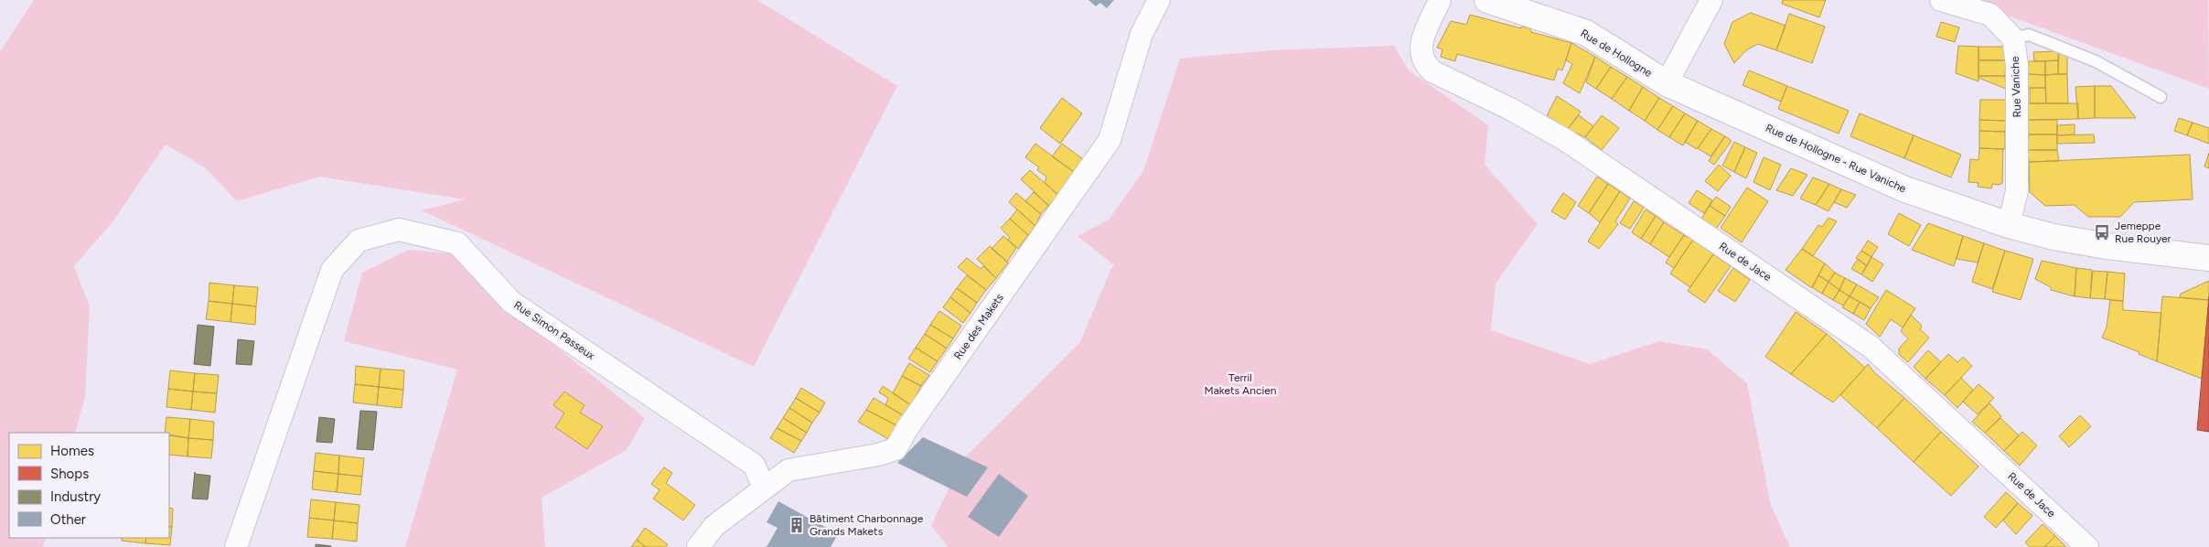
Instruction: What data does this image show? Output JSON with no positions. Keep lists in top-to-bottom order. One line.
{"streets":{"street":["Rue de Hollogne","Rue Vaniche","Rue de Hollogne - Rue Vaniche","Rue de Jace","Rue des Makets","Rue Simon Passeux"]},"crossings":[["Rue de Hollogne","Rue de Hollogne - Rue Vaniche"],["Rue Vaniche","Rue de Hollogne - Rue Vaniche"],["Rue des Makets","Rue Simon Passeux"]],"parks":["Terril Makets Ancien"],"places":{"bus stop":["Jemeppe Rue Rouyer"],"building":["Bâtiment Charbonnage Grands Makets"]},"legend":["Homes","Shops","Industry","Other"]}
